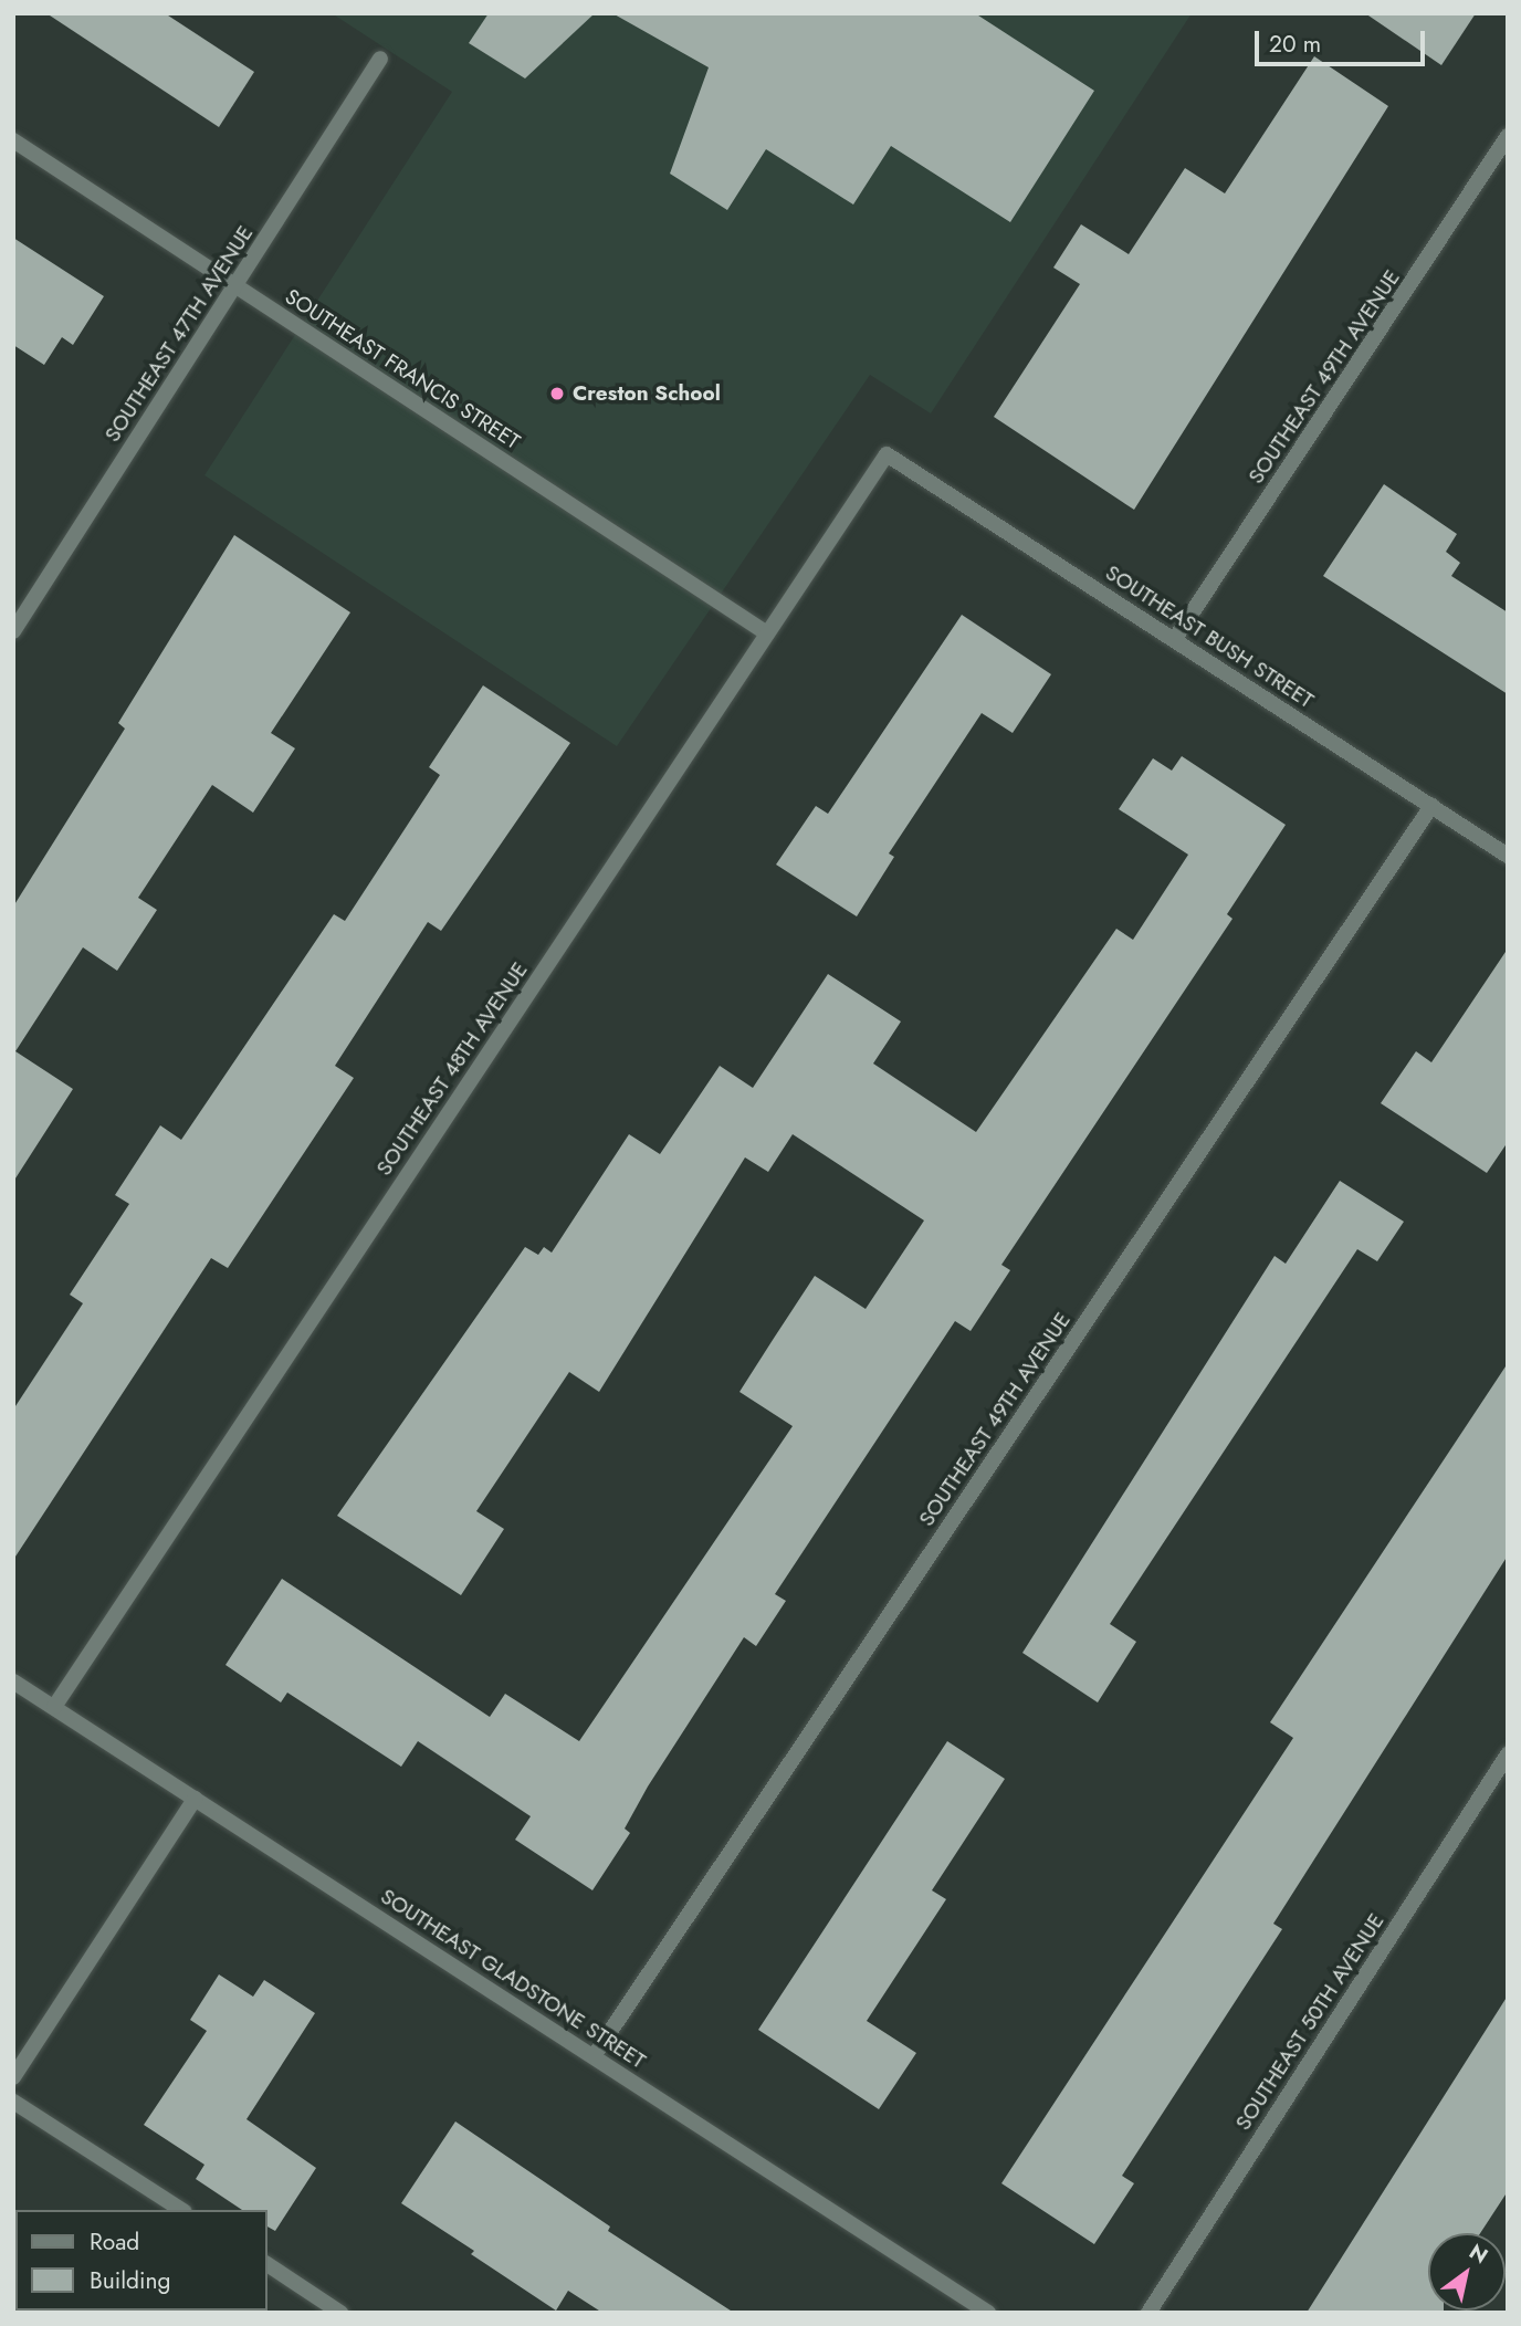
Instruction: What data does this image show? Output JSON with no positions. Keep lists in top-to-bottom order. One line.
{"streets":{"street":["SOUTHEAST 47TH AVENUE","SOUTHEAST FRANCIS STREET","SOUTHEAST 49TH AVENUE","SOUTHEAST BUSH STREET","SOUTHEAST 48TH AVENUE","SOUTHEAST GLADSTONE STREET","SOUTHEAST 50TH AVENUE"]},"crossings":[["SOUTHEAST 47TH AVENUE","SOUTHEAST FRANCIS STREET"],["SOUTHEAST FRANCIS STREET","SOUTHEAST 48TH AVENUE"],["SOUTHEAST 49TH AVENUE","SOUTHEAST BUSH STREET"],["SOUTHEAST 49TH AVENUE","SOUTHEAST GLADSTONE STREET"],["SOUTHEAST BUSH STREET","SOUTHEAST 48TH AVENUE"],["SOUTHEAST 48TH AVENUE","SOUTHEAST GLADSTONE STREET"]],"places":["Creston School"],"legend":["Road","Building"],"scale_bar":"20 m","north":"top right"}
